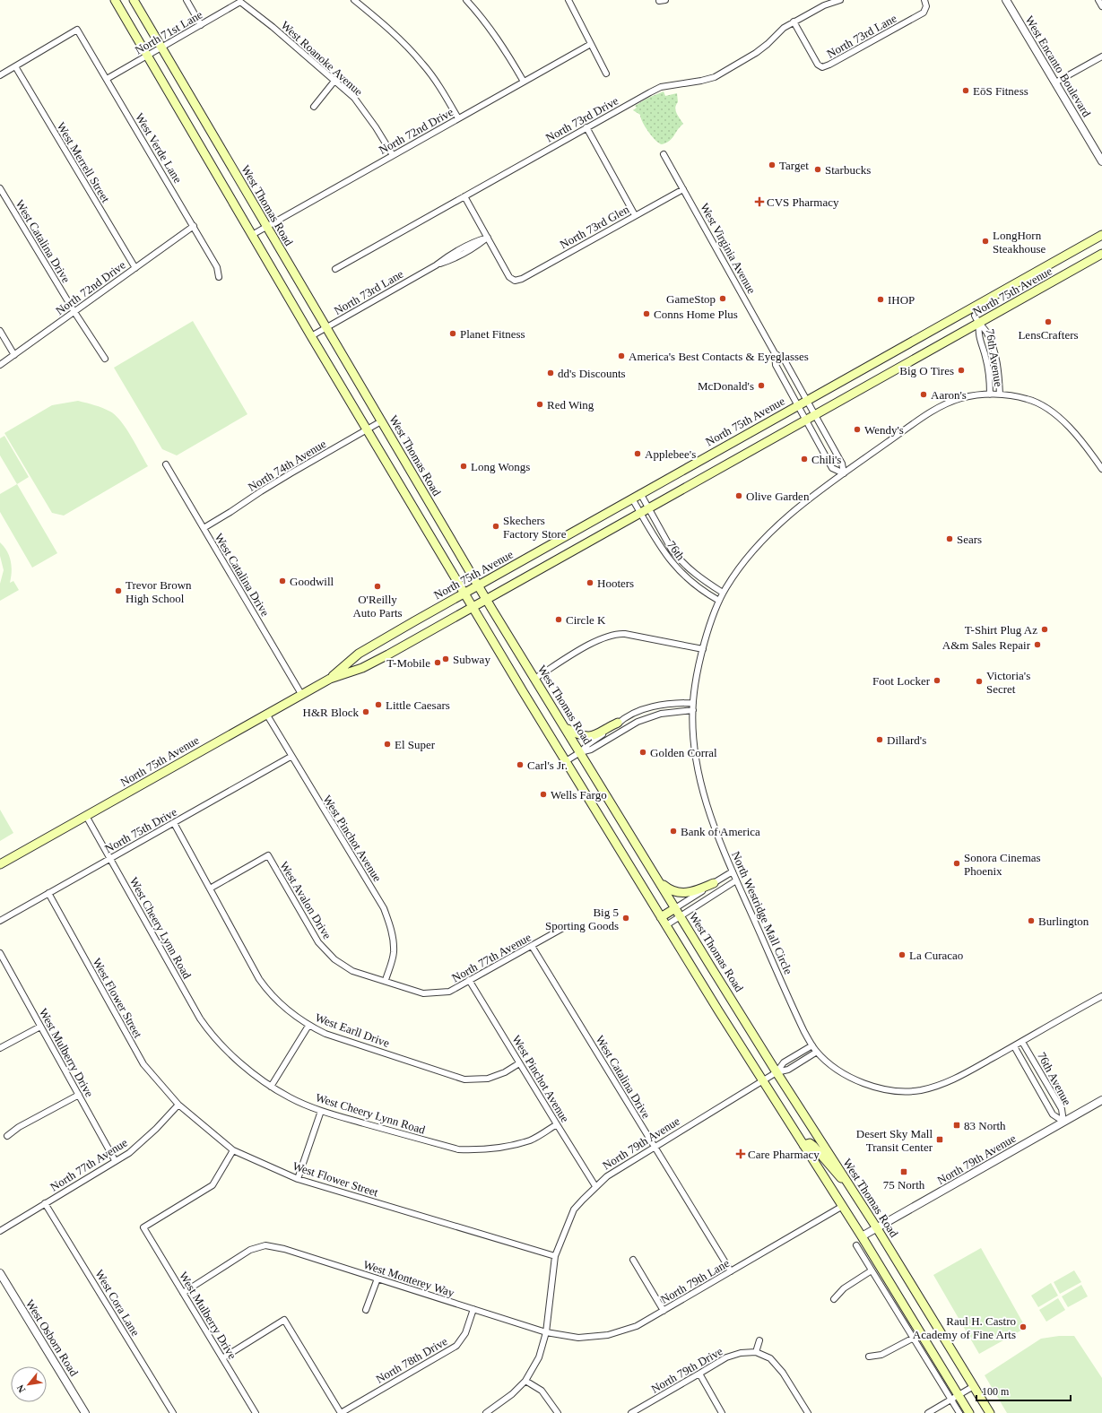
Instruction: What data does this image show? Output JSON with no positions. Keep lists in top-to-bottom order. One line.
{"streets":{"main road":["West Thomas Road","North 75th Avenue"],"street":["North 71st Lane","North 73rd Lane","West Roanoke Avenue","West Encanto Boulevard","North 73rd Drive","North 72nd Drive","West Verde Lane","West Merrell Street","North 73rd Glen","West Catalina Drive","West Virginia Avenue","76th Avenue","North 74th Avenue","76th","North 75th Drive","West Pinchot Avenue","West Avalon Drive","North Westridge Mall Circle","West Cheery Lynn Road","North 77th Avenue","West Flower Street","West Earll Drive","West Mulberry Drive","North 79th Avenue","West Monterey Way","North 79th Lane","West Cora Lane","West Osborn Road","North 78th Drive","North 79th Drive"]},"crossings":[["North 71st Lane","West Roanoke Avenue"],["North 71st Lane","West Verde Lane"],["North 71st Lane","West Thomas Road"],["North 73rd Lane","North 73rd Drive"],["North 73rd Lane","West Thomas Road"],["North 73rd Lane","North 73rd Glen"],["West Roanoke Avenue","North 72nd Drive"],["North 72nd Drive","West Verde Lane"],["North 72nd Drive","West Merrell Street"],["North 72nd Drive","West Thomas Road"],["North 72nd Drive","West Catalina Drive"],["West Verde Lane","West Merrell Street"],["West Thomas Road","North 75th Avenue"],["West Thomas Road","North 74th Avenue"],["West Thomas Road","North 79th Avenue"],["North 73rd Glen","West Virginia Avenue"],["West Catalina Drive","North 75th Avenue"],["West Catalina Drive","North 74th Avenue"],["West Catalina Drive","North 77th Avenue"],["West Catalina Drive","North 79th Avenue"],["West Catalina Drive","North 79th Lane"],["West Virginia Avenue","North 75th Avenue"],["West Virginia Avenue","North Westridge Mall Circle"],["North 75th Avenue","76th Avenue"],["North 75th Avenue","76th"],["North 75th Avenue","West Pinchot Avenue"],["North 75th Avenue","West Cheery Lynn Road"],["76th Avenue","North Westridge Mall Circle"],["76th Avenue","North 79th Avenue"],["76th","North Westridge Mall Circle"],["North 75th Drive","West Pinchot Avenue"],["North 75th Drive","West Cheery Lynn Road"],["North 75th Drive","West Flower Street"],["North 75th Drive","West Earll Drive"],["West Pinchot Avenue","West Avalon Drive"],["West Pinchot Avenue","West Cheery Lynn Road"],["West Pinchot Avenue","North 77th Avenue"],["West Pinchot Avenue","West Earll Drive"],["West Pinchot Avenue","North 79th Avenue"],["West Avalon Drive","North 77th Avenue"],["West Avalon Drive","West Earll Drive"],["North 77th Avenue","West Flower Street"],["North 77th Avenue","West Mulberry Drive"],["North 77th Avenue","West Cora Lane"],["West Flower Street","West Mulberry Drive"],["West Flower Street","North 79th Avenue"],["West Mulberry Drive","West Monterey Way"],["North 79th Avenue","West Monterey Way"],["North 79th Avenue","North 79th Lane"],["West Monterey Way","North 79th Lane"],["West Monterey Way","North 78th Drive"]],"places":{"other":["EōS Fitness","Target","Starbucks","LongHorn Steakhouse","GameStop","IHOP","Conns Home Plus","LensCrafters","Planet Fitness","America's Best Contacts & Eyeglasses","Big O Tires","dd's Discounts","McDonald's","Aaron's","Red Wing","Wendy's","Applebee's","Chili's","Long Wongs","Olive Garden","Skechers Factory Store","Sears","Goodwill","Hooters","O'Reilly Auto Parts","Trevor Brown High School","Circle K","T-Shirt Plug Az","A&m Sales Repair","Subway","T-Mobile","Foot Locker","Victoria's Secret","Little Caesars","H&R Block","Dillard's","El Super","Golden Corral","Carl's Jr.","Wells Fargo","Bank of America","Sonora Cinemas Phoenix","Big 5 Sporting Goods","Burlington","La Curacao","Raul H. Castro Academy of Fine Arts"],"health":["CVS Pharmacy","Care Pharmacy"],"transit":["83 North","Desert Sky Mall Transit Center","75 North"]},"scale_bar":"100 m","north":"bottom left"}
